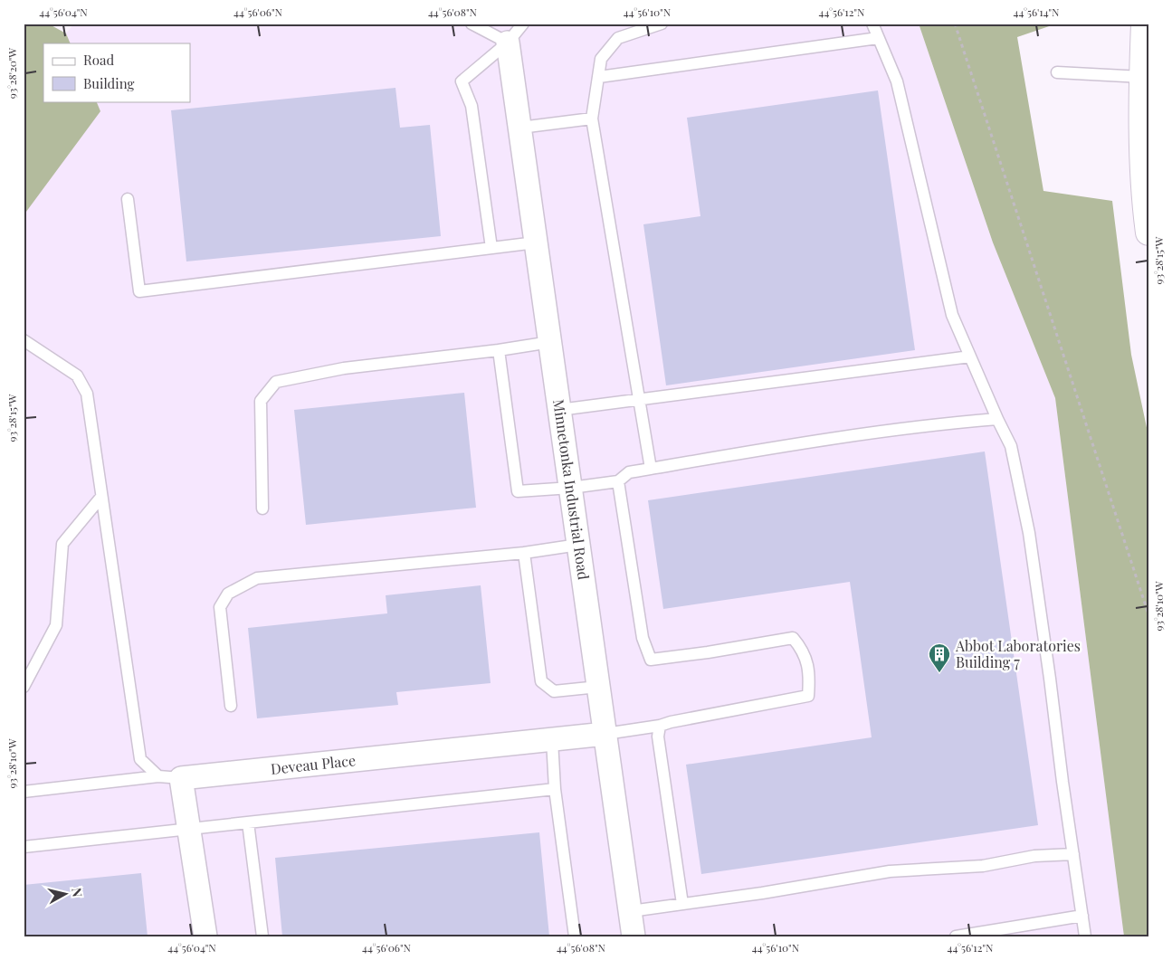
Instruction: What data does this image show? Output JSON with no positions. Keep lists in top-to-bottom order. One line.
{"streets":{"street":["Minnetonka Industrial Road","Deveau Place"]},"crossings":[["Minnetonka Industrial Road","Deveau Place"]],"places":{"building":["Abbot Laboratories Building 7"]},"legend":["Road","Building"],"north":"right","coordinates":["44°56'04\"N","44°56'06\"N","44°56'08\"N","44°56'10\"N","44°56'12\"N","44°56'14\"N","93°28'20\"W","93°28'15\"W","93°28'10\"W"]}
